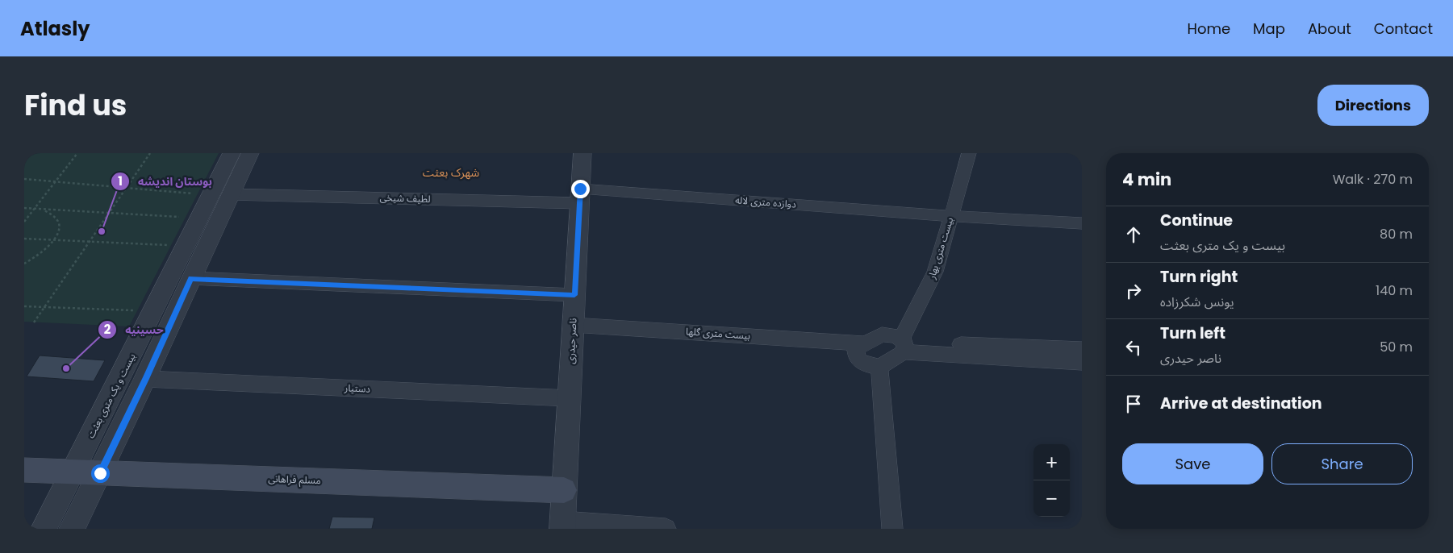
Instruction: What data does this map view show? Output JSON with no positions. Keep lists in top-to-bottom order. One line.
{"streets":{"main road":["مسلم فراهانی"],"street":["لطیف شیخی","دوازده متری لاله","بیست متری بهار","بیست متری گلها","ناصر حیدری","دستیار","بیست و یک متری بعثت"]},"crossings":[["لطیف شیخی","دوازده متری لاله"],["لطیف شیخی","ناصر حیدری"],["لطیف شیخی","بیست و یک متری بعثت"],["دوازده متری لاله","بیست متری بهار"],["دوازده متری لاله","ناصر حیدری"],["بیست متری گلها","ناصر حیدری"],["ناصر حیدری","دستیار"],["ناصر حیدری","مسلم فراهانی"],["دستیار","بیست و یک متری بعثت"],["بیست و یک متری بعثت","مسلم فراهانی"]],"districts":["شهرک بعثت"],"places":["بوستان اندیشه","حسینیه"],"page":{"header":"Atlasly","nav":["Home","Map","About","Contact"],"title":"Find us","buttons":["Directions",["Save","Share"]],"heading":["4 min","Walk · 270 m"],"list":[["Continue","بیست و یک متری بعثت","80 m"],["Turn right","یونس شکرزاده","140 m"],["Turn left","ناصر حیدری","50 m"],"Arrive at destination"],"map_buttons":["+","−"]}}
